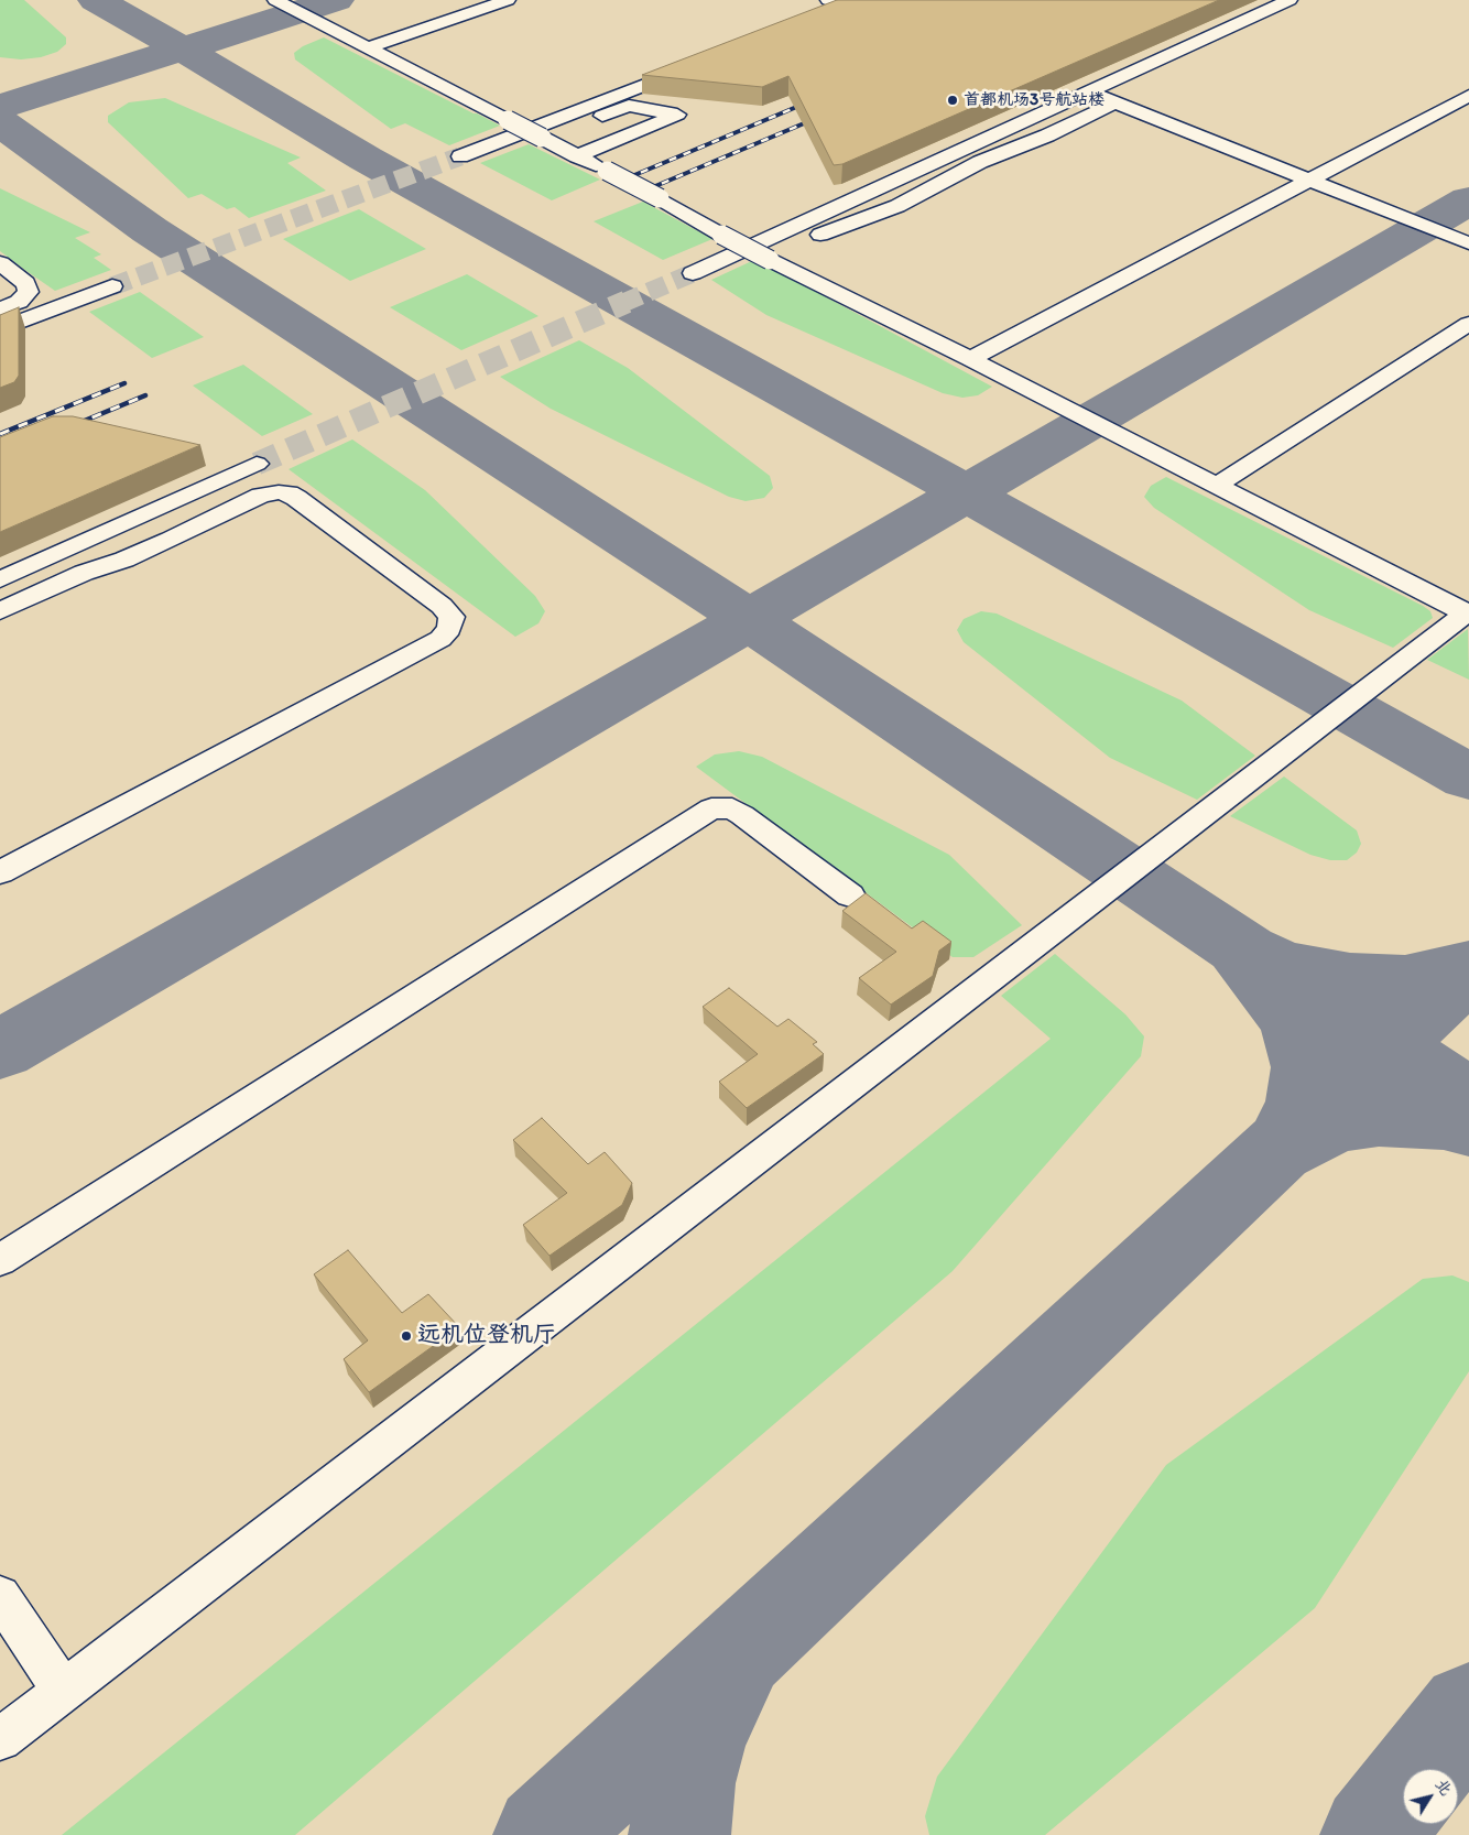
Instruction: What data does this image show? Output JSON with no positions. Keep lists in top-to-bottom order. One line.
{"places":["首都机场3号航站楼","远机位登机厅"],"north":"top right"}
